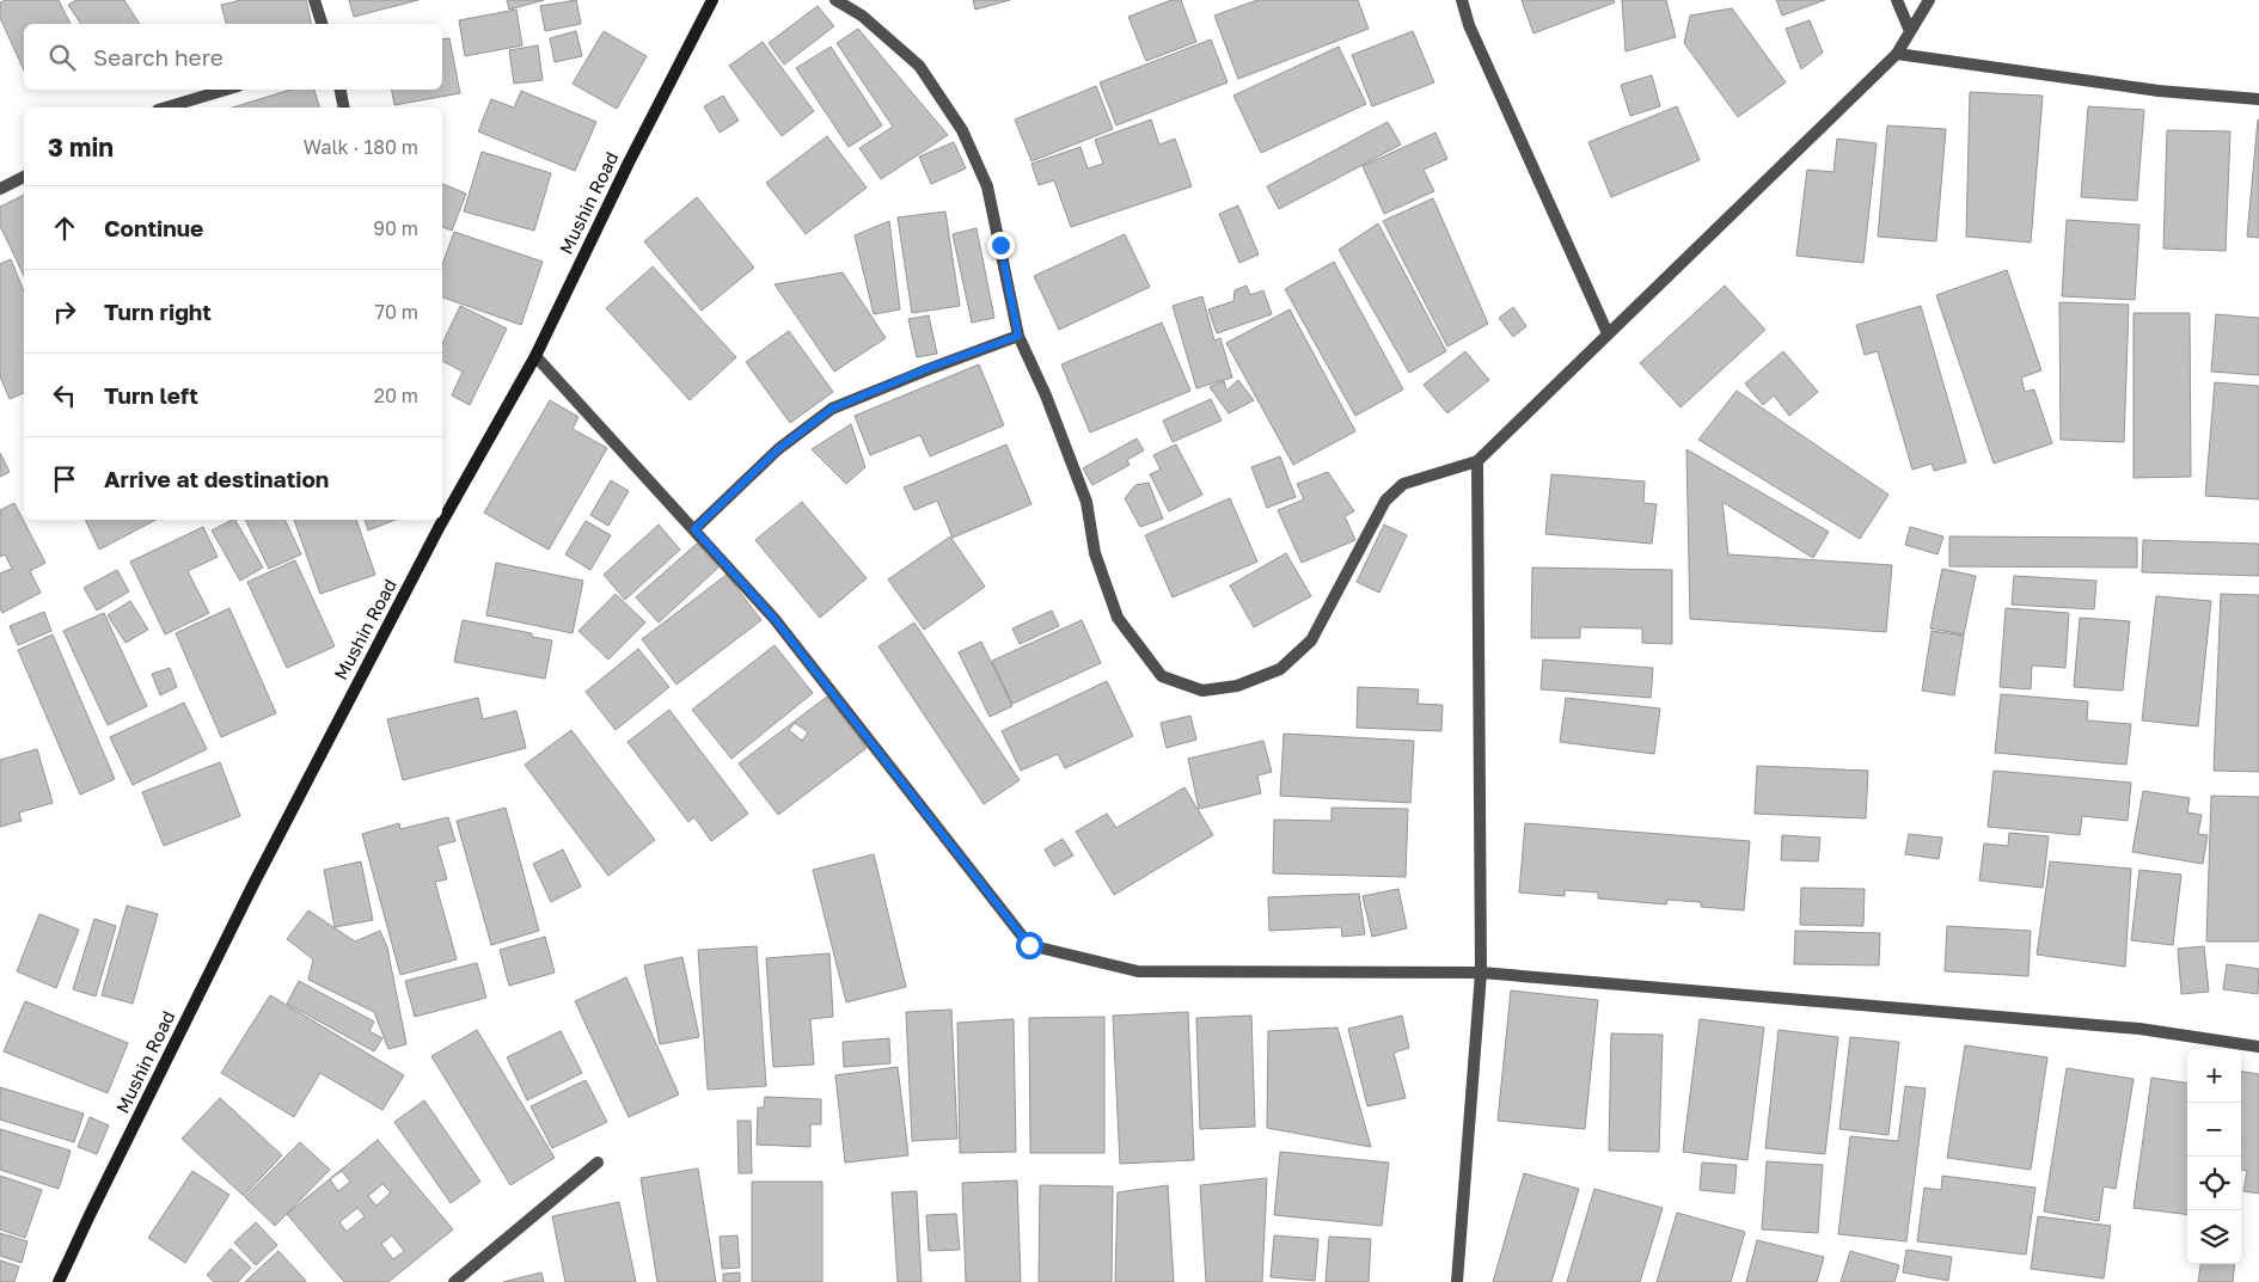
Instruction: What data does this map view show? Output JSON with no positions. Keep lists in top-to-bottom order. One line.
{"streets":{"main road":["Mushin Road"]},"page":{"search":"Search here","heading":["3 min","Walk · 180 m"],"list":[["Continue","90 m"],["Turn right","70 m"],["Turn left","20 m"],"Arrive at destination"],"map_buttons":["+","−"]}}
